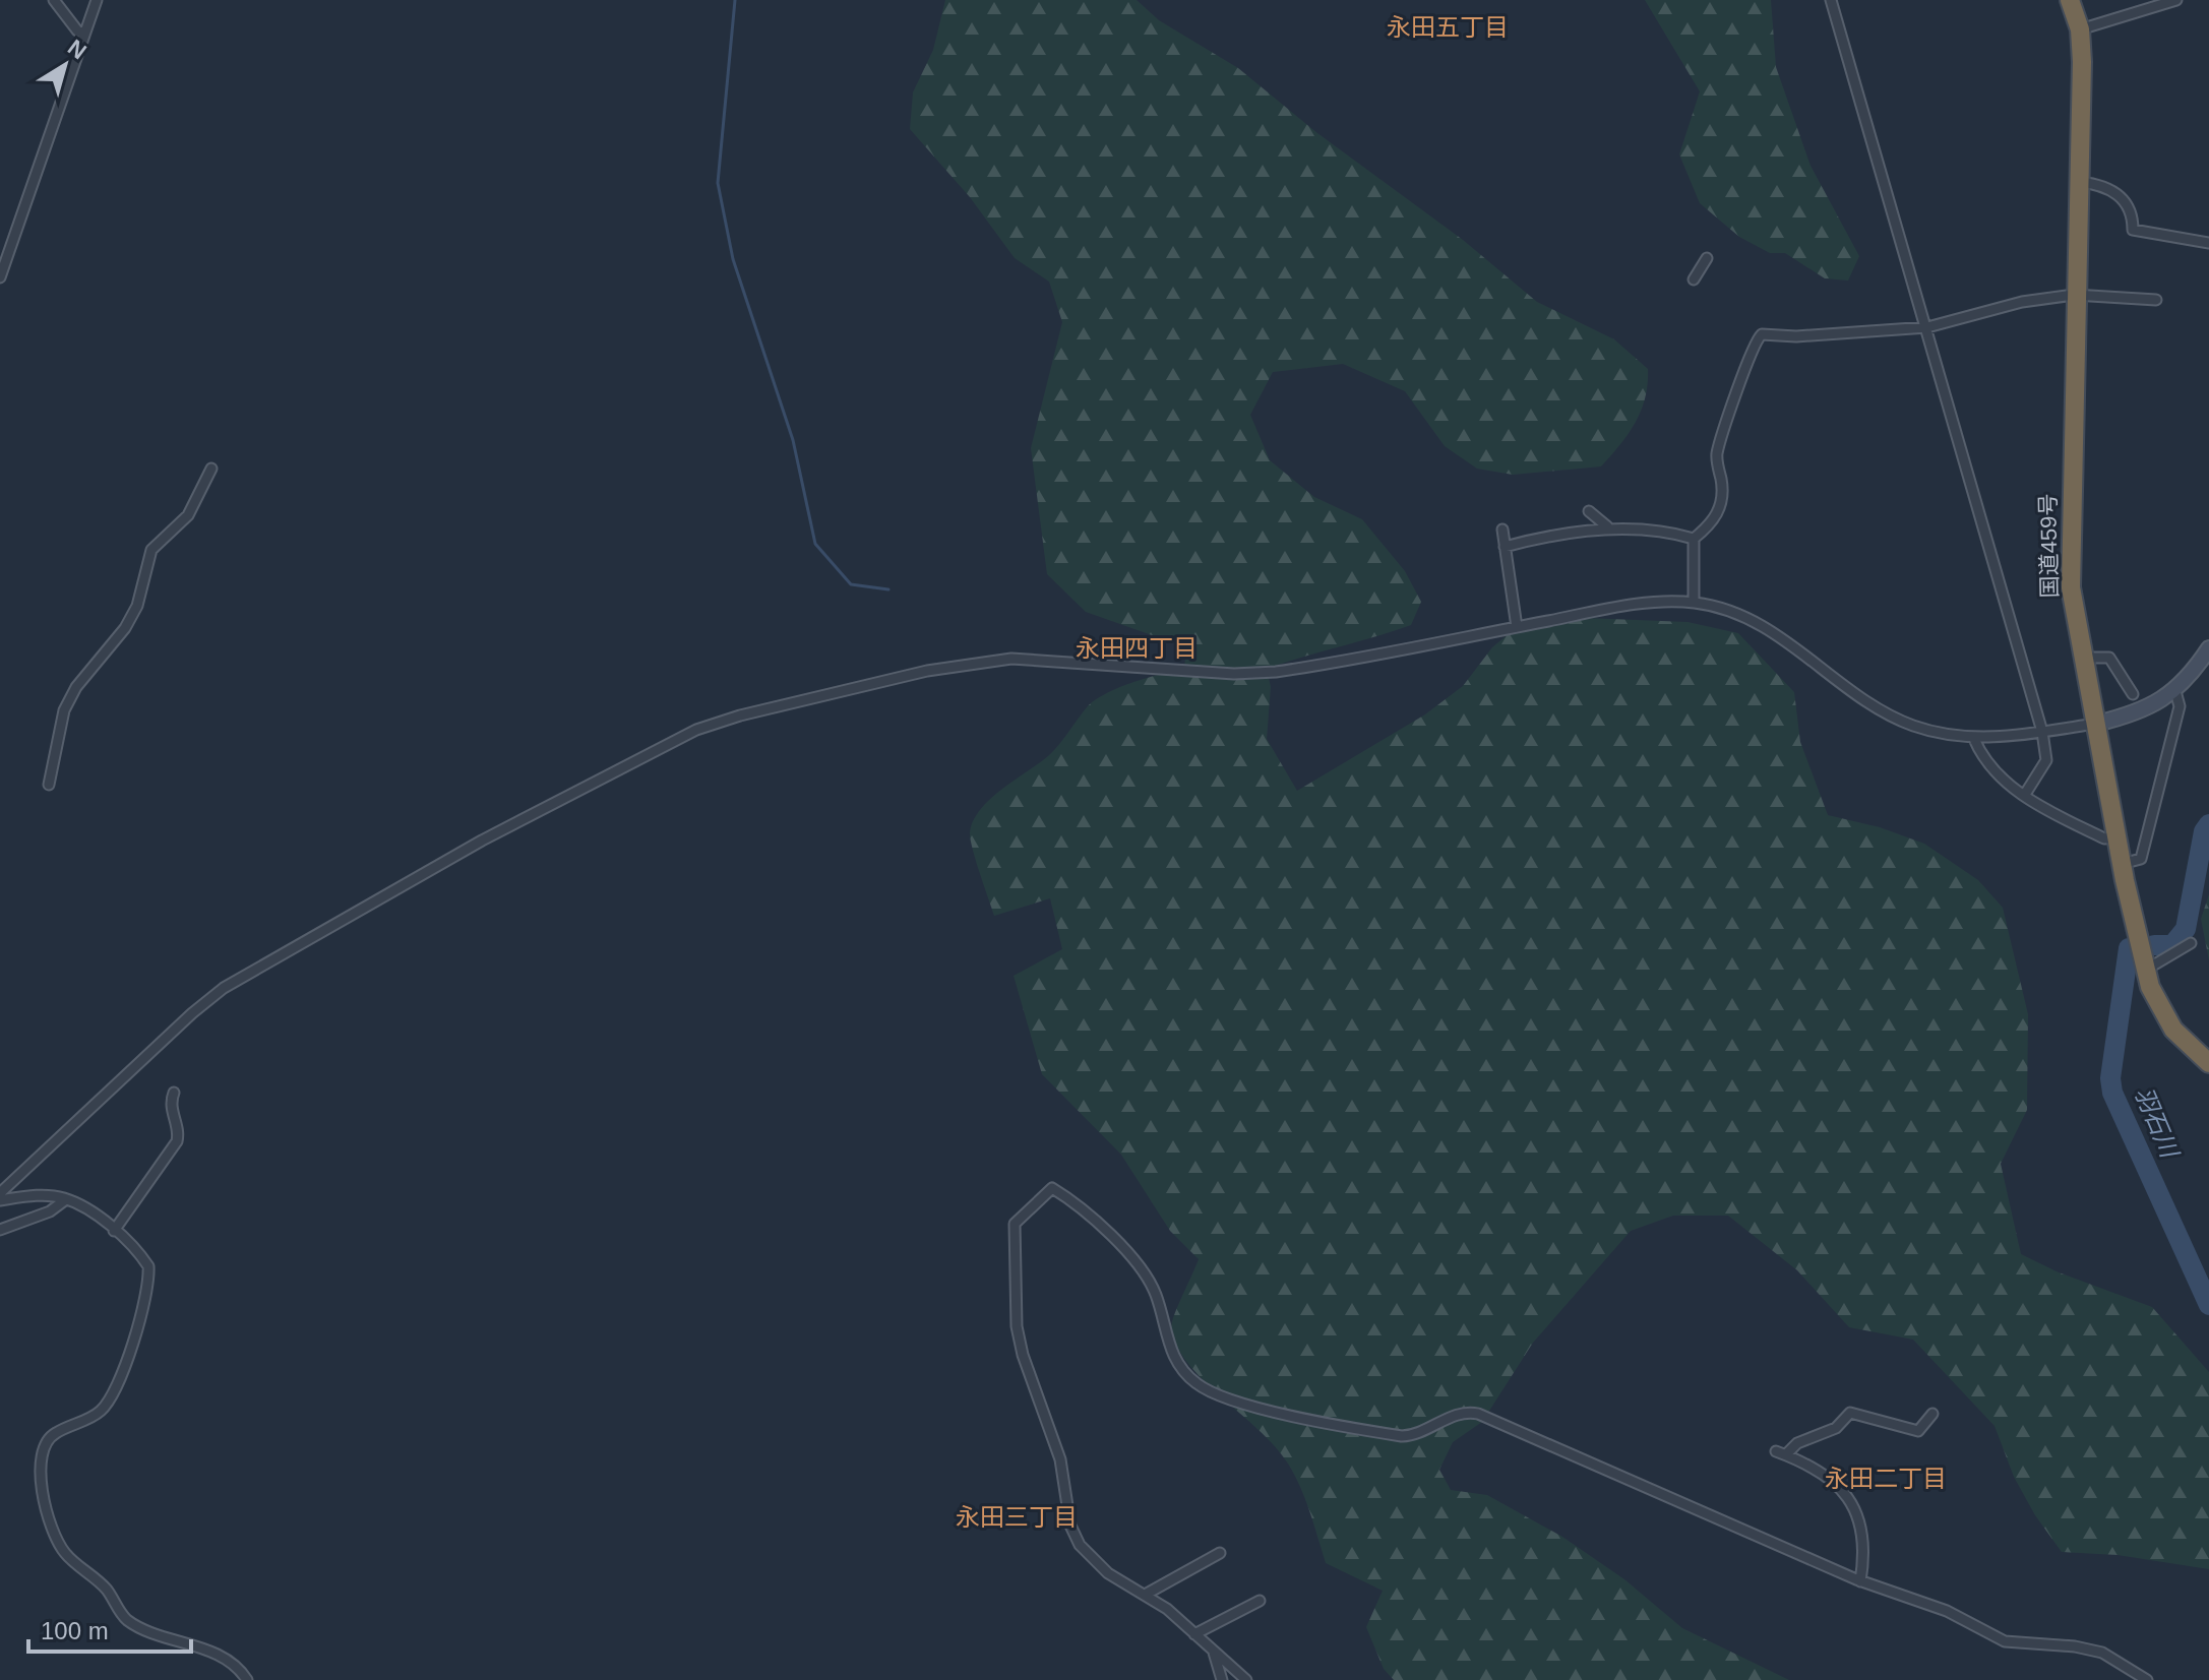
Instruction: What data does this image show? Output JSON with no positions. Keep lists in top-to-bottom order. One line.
{"streets":{"highway":["国道459号"]},"districts":["永田五丁目","永田四丁目","永田二丁目","永田三丁目"],"water":["羽石川"],"scale_bar":"100 m","north":"top right"}
